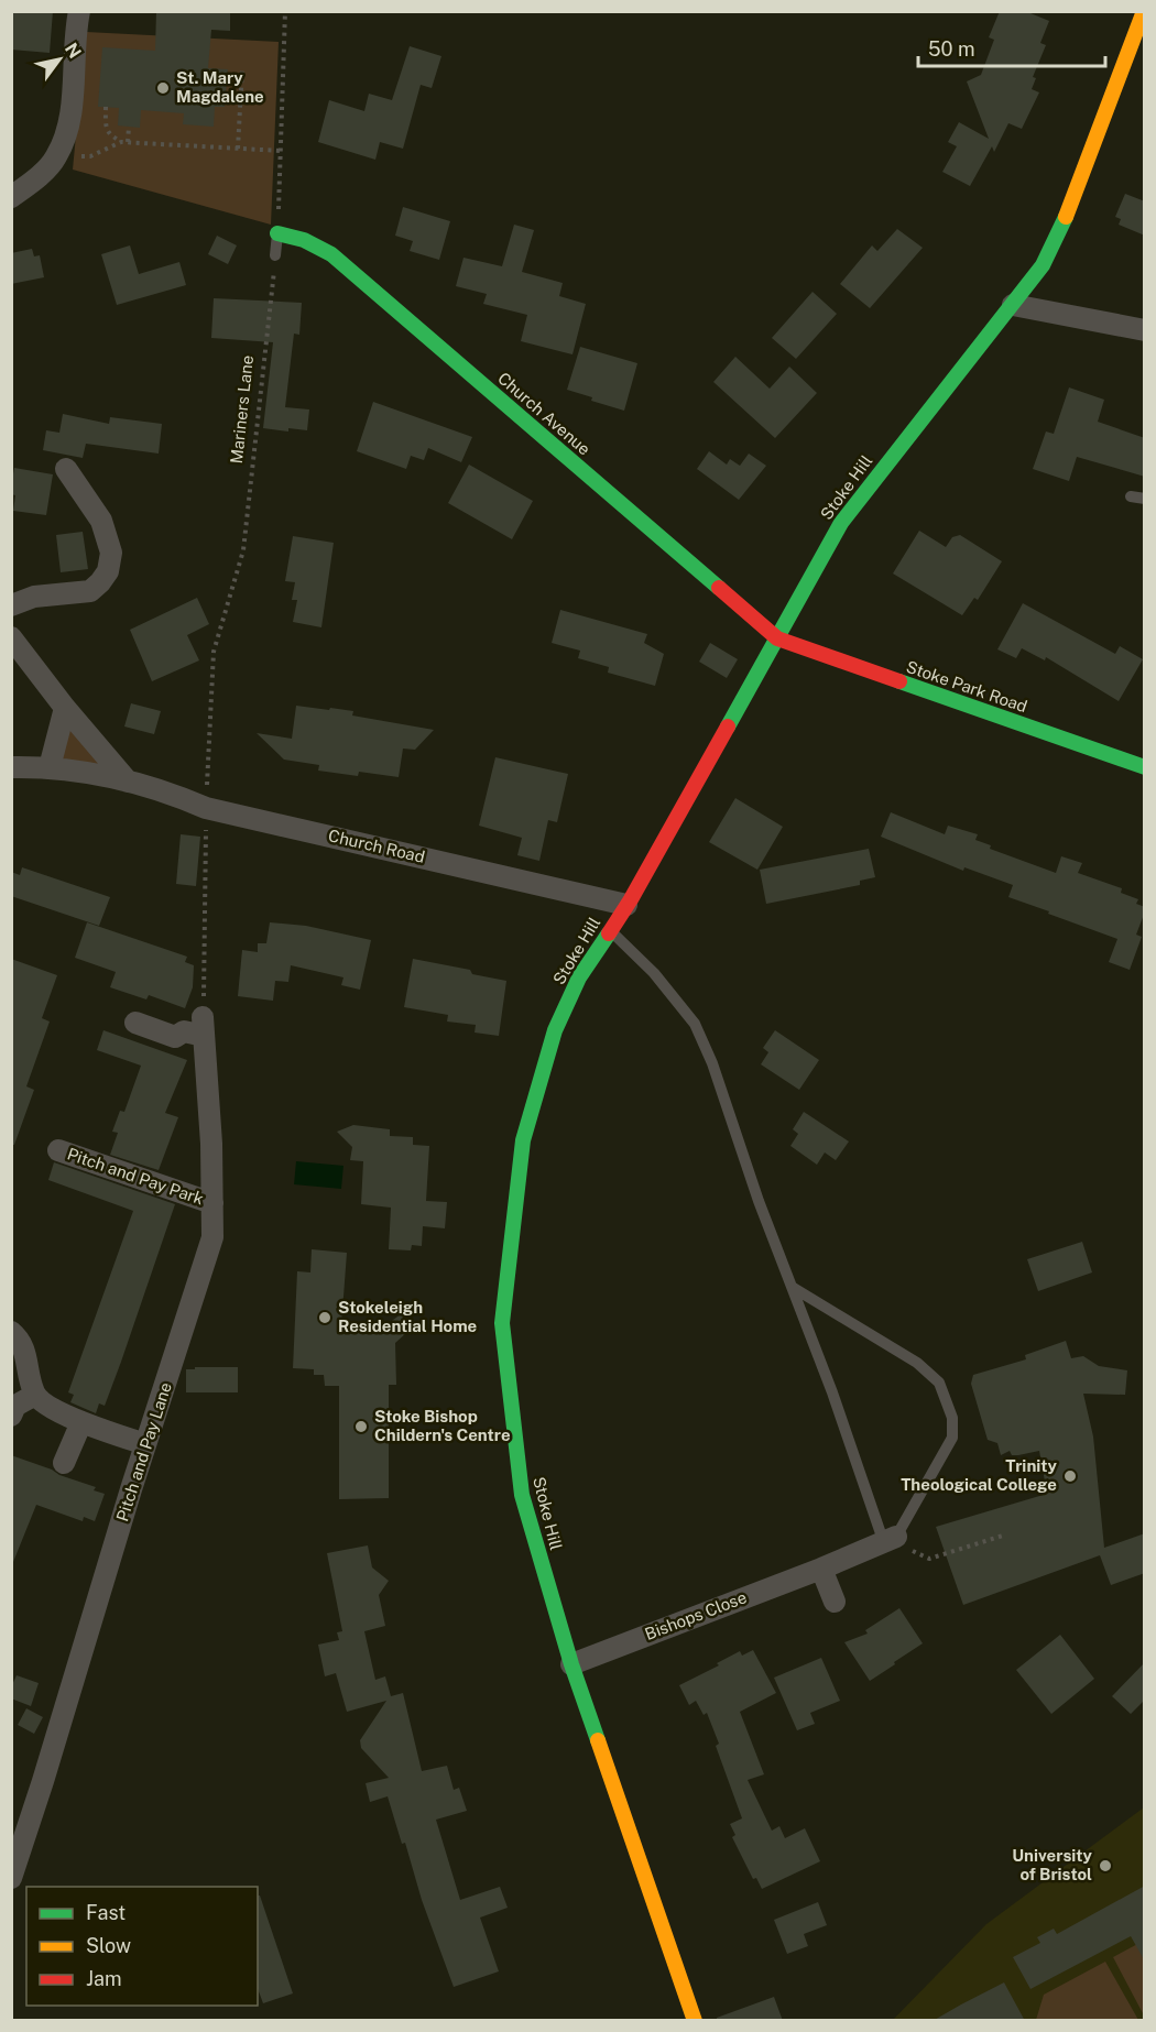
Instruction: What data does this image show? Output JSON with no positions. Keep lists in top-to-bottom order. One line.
{"streets":{"street":["Church Avenue","Stoke Hill","Stoke Park Road","Church Road","Pitch and Pay Park","Pitch and Pay Lane","Bishops Close"],"path":["Mariners Lane"]},"crossings":[["Mariners Lane","Church Road"],["Mariners Lane","Pitch and Pay Lane"],["Church Avenue","Stoke Hill"],["Church Avenue","Stoke Park Road"],["Stoke Hill","Stoke Park Road"],["Stoke Hill","Church Road"],["Stoke Hill","Bishops Close"],["Pitch and Pay Park","Pitch and Pay Lane"]],"places":["St. Mary Magdalene","Stokeleigh Residential Home","Stoke Bishop Childern's Centre","Trinity Theological College","University of Bristol"],"legend":["Fast","Slow","Jam"],"scale_bar":"50 m","north":"top right"}
